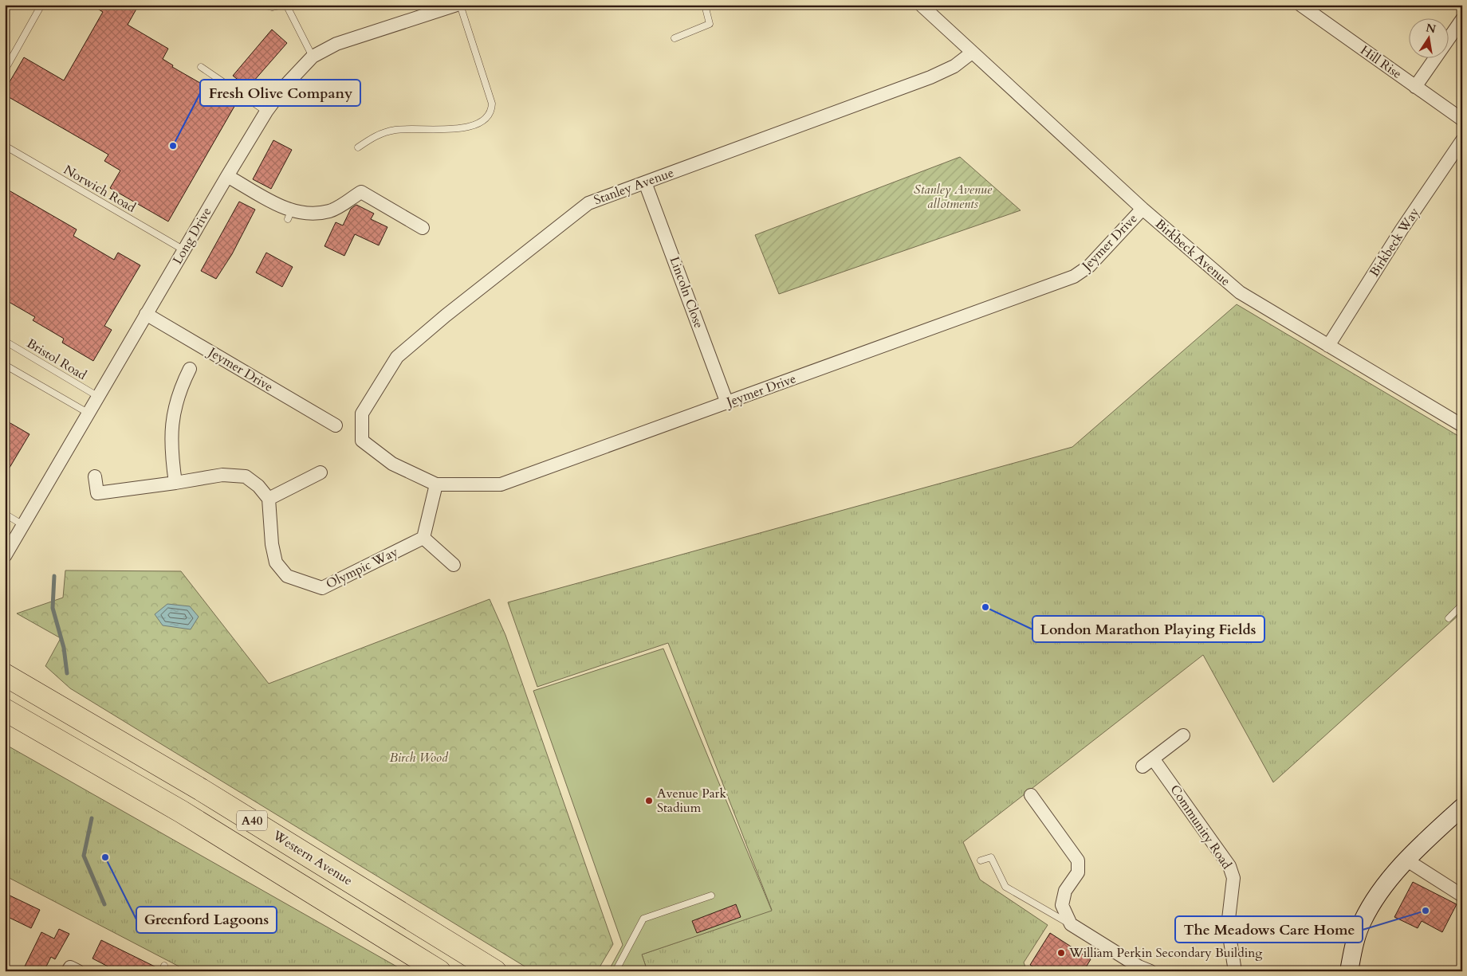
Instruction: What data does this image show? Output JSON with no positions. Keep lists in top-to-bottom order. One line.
{"streets":{"highway":["A40","Western Avenue"],"street":["Hill Rise","Stanley Avenue","Long Drive","Jeymer Drive","Birkbeck Way","Birkbeck Avenue","Lincoln Close","Olympic Way","Community Road"],"lane":["Norwich Road","Bristol Road"]},"crossings":[["Stanley Avenue","Jeymer Drive"],["Stanley Avenue","Birkbeck Avenue"],["Stanley Avenue","Lincoln Close"],["Norwich Road","Long Drive"],["Long Drive","Jeymer Drive"],["Long Drive","Bristol Road"],["Jeymer Drive","Birkbeck Avenue"],["Jeymer Drive","Lincoln Close"],["Birkbeck Way","Birkbeck Avenue"]],"parks":["Stanley Avenue allotments","Birch Wood"],"places":["Fresh Olive Company","London Marathon Playing Fields","Avenue Park Stadium","Greenford Lagoons","The Meadows Care Home","William Perkin Secondary Building"],"north":"top"}
